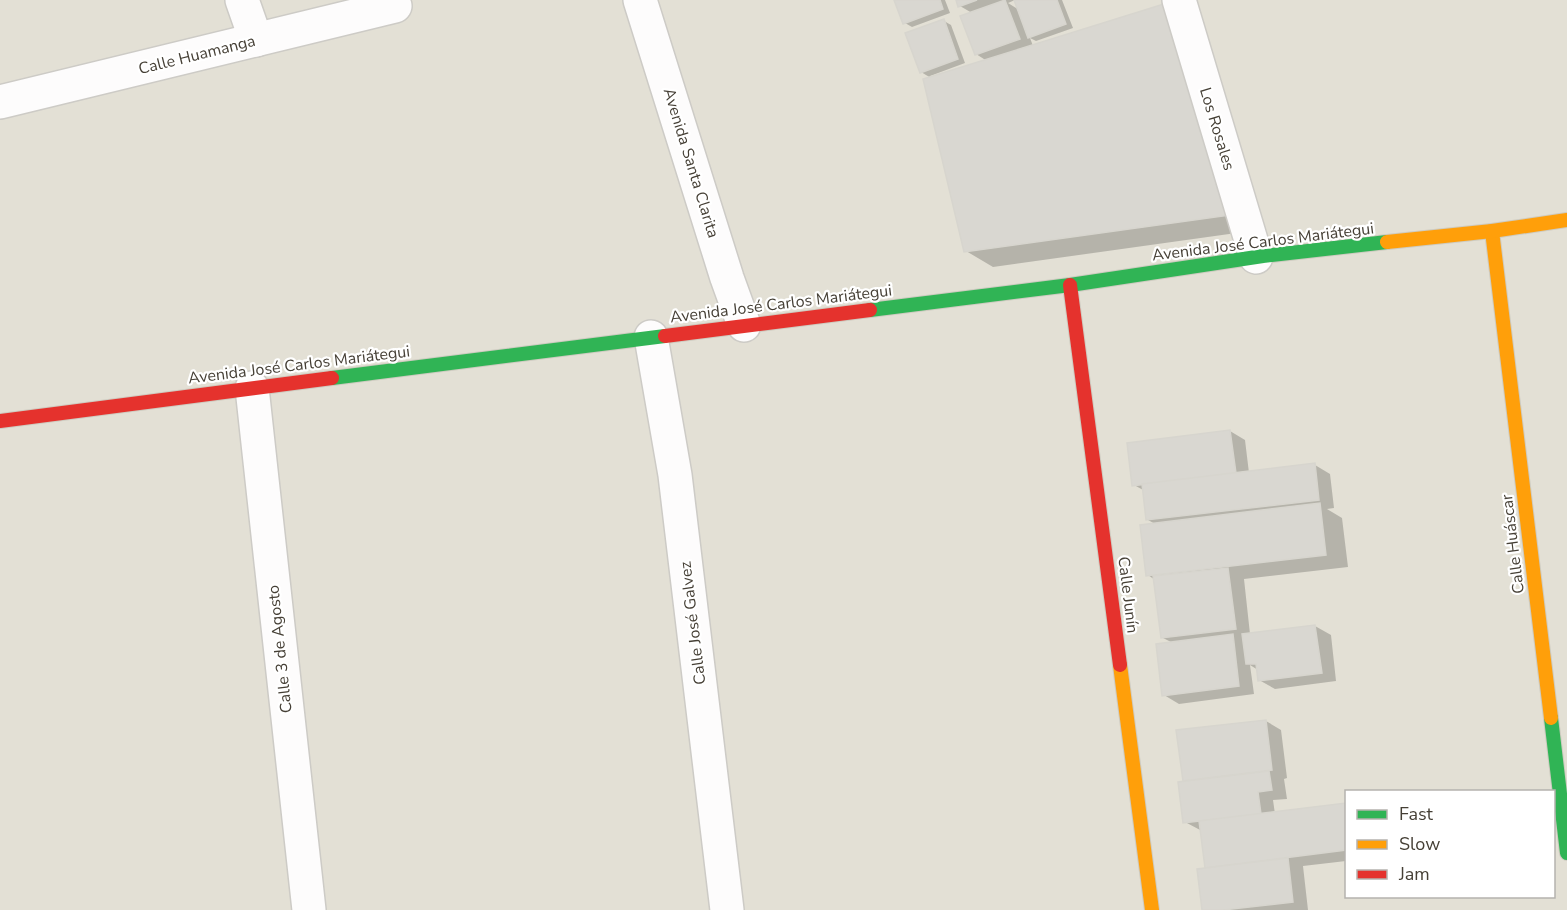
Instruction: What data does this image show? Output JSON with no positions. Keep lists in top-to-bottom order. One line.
{"streets":{"street":["Calle Huamanga","Los Rosales","Avenida Santa Clarita","Avenida José Carlos Mariátegui","Calle Huáscar","Calle Junín","Calle José Galvez","Calle 3 de Agosto"]},"crossings":[["Los Rosales","Avenida José Carlos Mariátegui"],["Avenida Santa Clarita","Avenida José Carlos Mariátegui"],["Avenida José Carlos Mariátegui","Calle Huáscar"],["Avenida José Carlos Mariátegui","Calle Junín"],["Avenida José Carlos Mariátegui","Calle José Galvez"],["Avenida José Carlos Mariátegui","Calle 3 de Agosto"]],"legend":["Fast","Slow","Jam"]}
